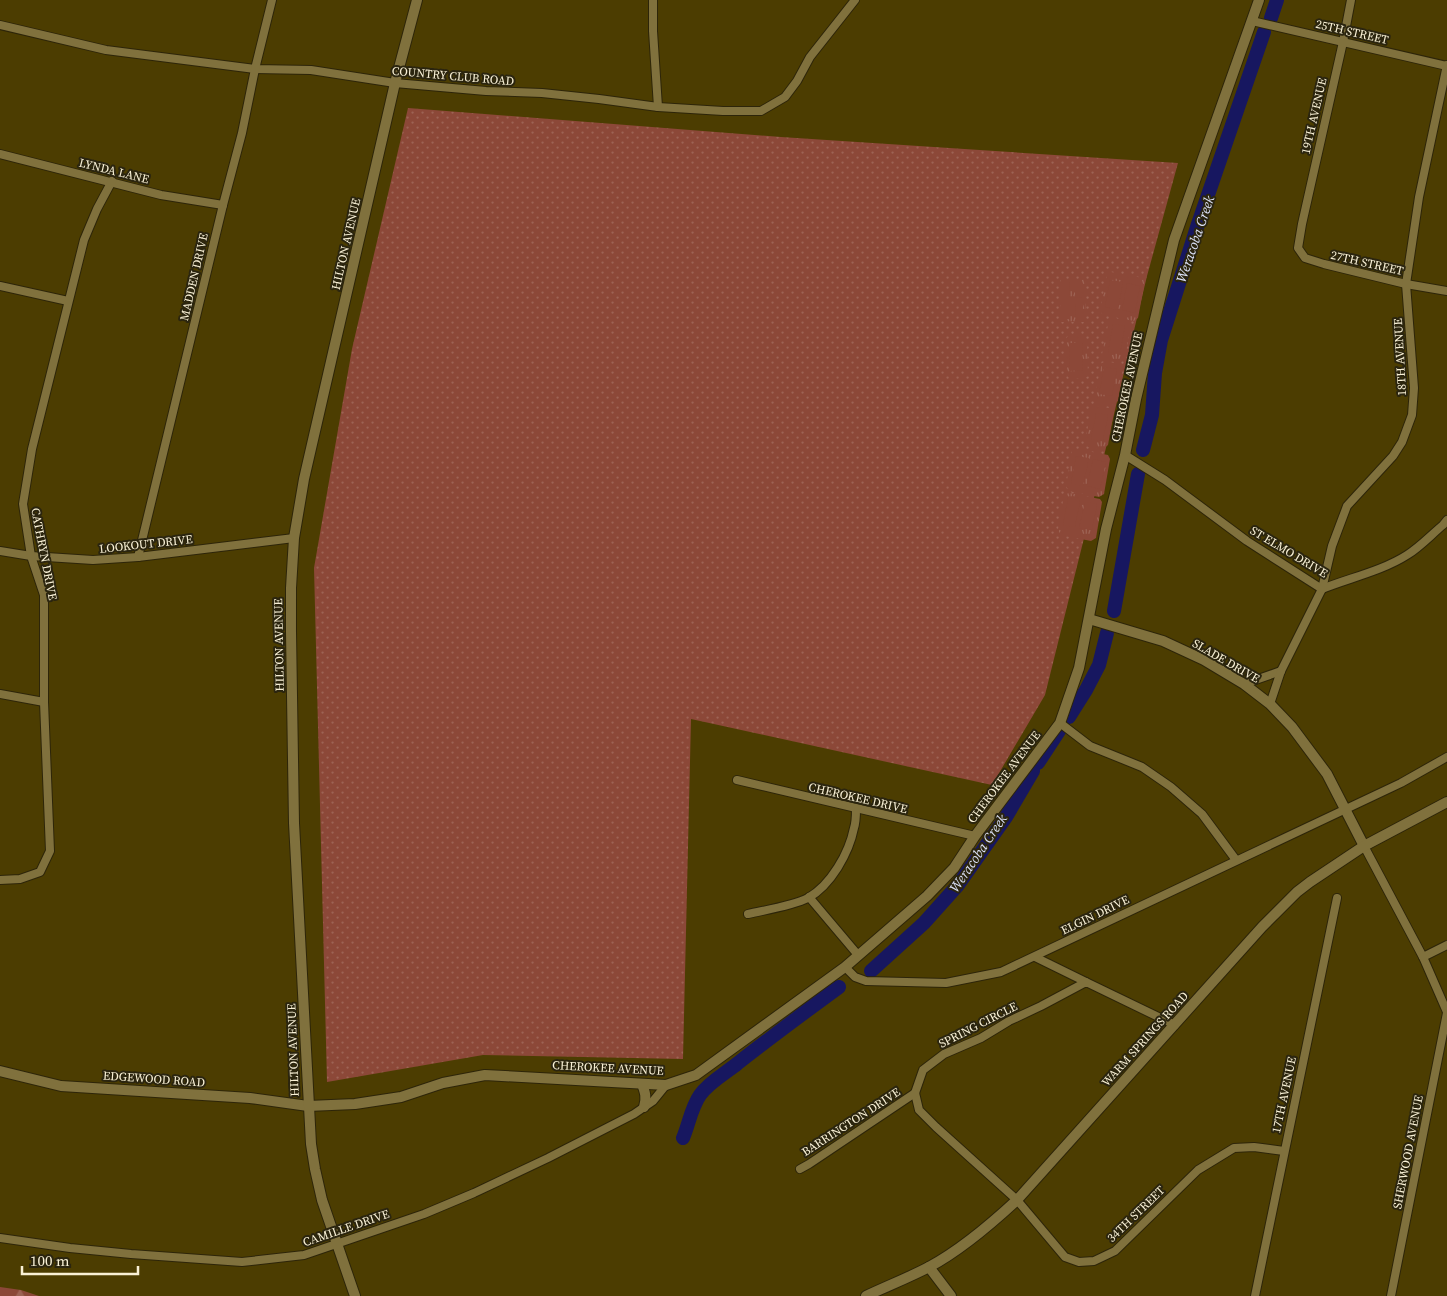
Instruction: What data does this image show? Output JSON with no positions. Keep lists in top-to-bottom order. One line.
{"streets":{"street":["25TH STREET","COUNTRY CLUB ROAD","19TH AVENUE","LYNDA LANE","HILTON AVENUE","27TH STREET","MADDEN DRIVE","18TH AVENUE","CHEROKEE AVENUE","LOOKOUT DRIVE","ST ELMO DRIVE","CATHRYN DRIVE","SLADE DRIVE","CHEROKEE DRIVE","ELGIN DRIVE","SPRING CIRCLE","WARM SPRINGS ROAD","EDGEWOOD ROAD","17TH AVENUE","BARRINGTON DRIVE","SHERWOOD AVENUE","34TH STREET","CAMILLE DRIVE"]},"crossings":[["25TH STREET","19TH AVENUE"],["25TH STREET","18TH AVENUE"],["25TH STREET","CHEROKEE AVENUE"],["COUNTRY CLUB ROAD","HILTON AVENUE"],["COUNTRY CLUB ROAD","MADDEN DRIVE"],["19TH AVENUE","27TH STREET"],["LYNDA LANE","MADDEN DRIVE"],["LYNDA LANE","CATHRYN DRIVE"],["HILTON AVENUE","CHEROKEE AVENUE"],["HILTON AVENUE","LOOKOUT DRIVE"],["HILTON AVENUE","EDGEWOOD ROAD"],["HILTON AVENUE","CAMILLE DRIVE"],["27TH STREET","18TH AVENUE"],["MADDEN DRIVE","LOOKOUT DRIVE"],["18TH AVENUE","ST ELMO DRIVE"],["18TH AVENUE","SLADE DRIVE"],["CHEROKEE AVENUE","ST ELMO DRIVE"],["CHEROKEE AVENUE","SLADE DRIVE"],["CHEROKEE AVENUE","CHEROKEE DRIVE"],["CHEROKEE AVENUE","ELGIN DRIVE"],["CHEROKEE AVENUE","EDGEWOOD ROAD"],["CHEROKEE AVENUE","CAMILLE DRIVE"],["LOOKOUT DRIVE","CATHRYN DRIVE"],["SLADE DRIVE","ELGIN DRIVE"],["SLADE DRIVE","WARM SPRINGS ROAD"],["SPRING CIRCLE","BARRINGTON DRIVE"],["WARM SPRINGS ROAD","34TH STREET"],["17TH AVENUE","34TH STREET"]],"water":["Weracoba Creek"],"scale_bar":"100 m"}
